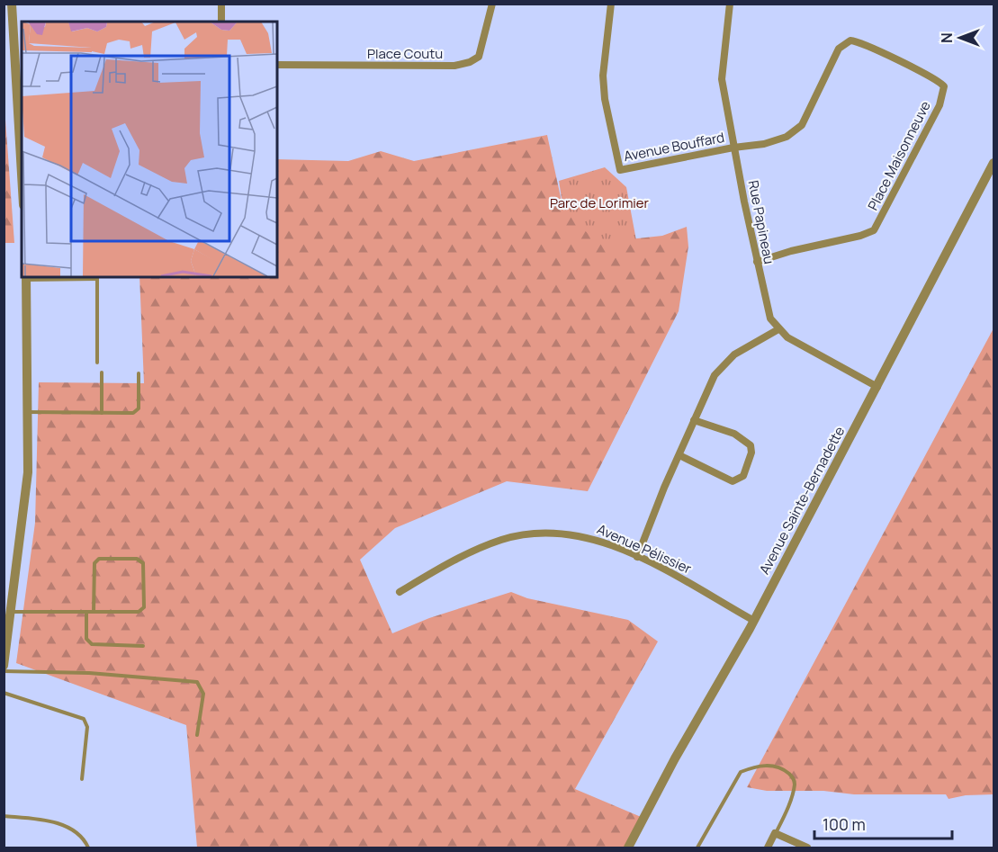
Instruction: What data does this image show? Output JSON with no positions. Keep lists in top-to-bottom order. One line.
{"streets":{"street":["Place Coutu","Avenue Bouffard","Place Maisonneuve","Rue Papineau","Avenue Sainte-Bernadette","Avenue Pélissier"]},"crossings":[["Avenue Bouffard","Place Maisonneuve"],["Avenue Bouffard","Rue Papineau"],["Place Maisonneuve","Rue Papineau"],["Avenue Sainte-Bernadette","Avenue Pélissier"]],"parks":["Parc de Lorimier"],"scale_bar":"100 m","north":"left"}
